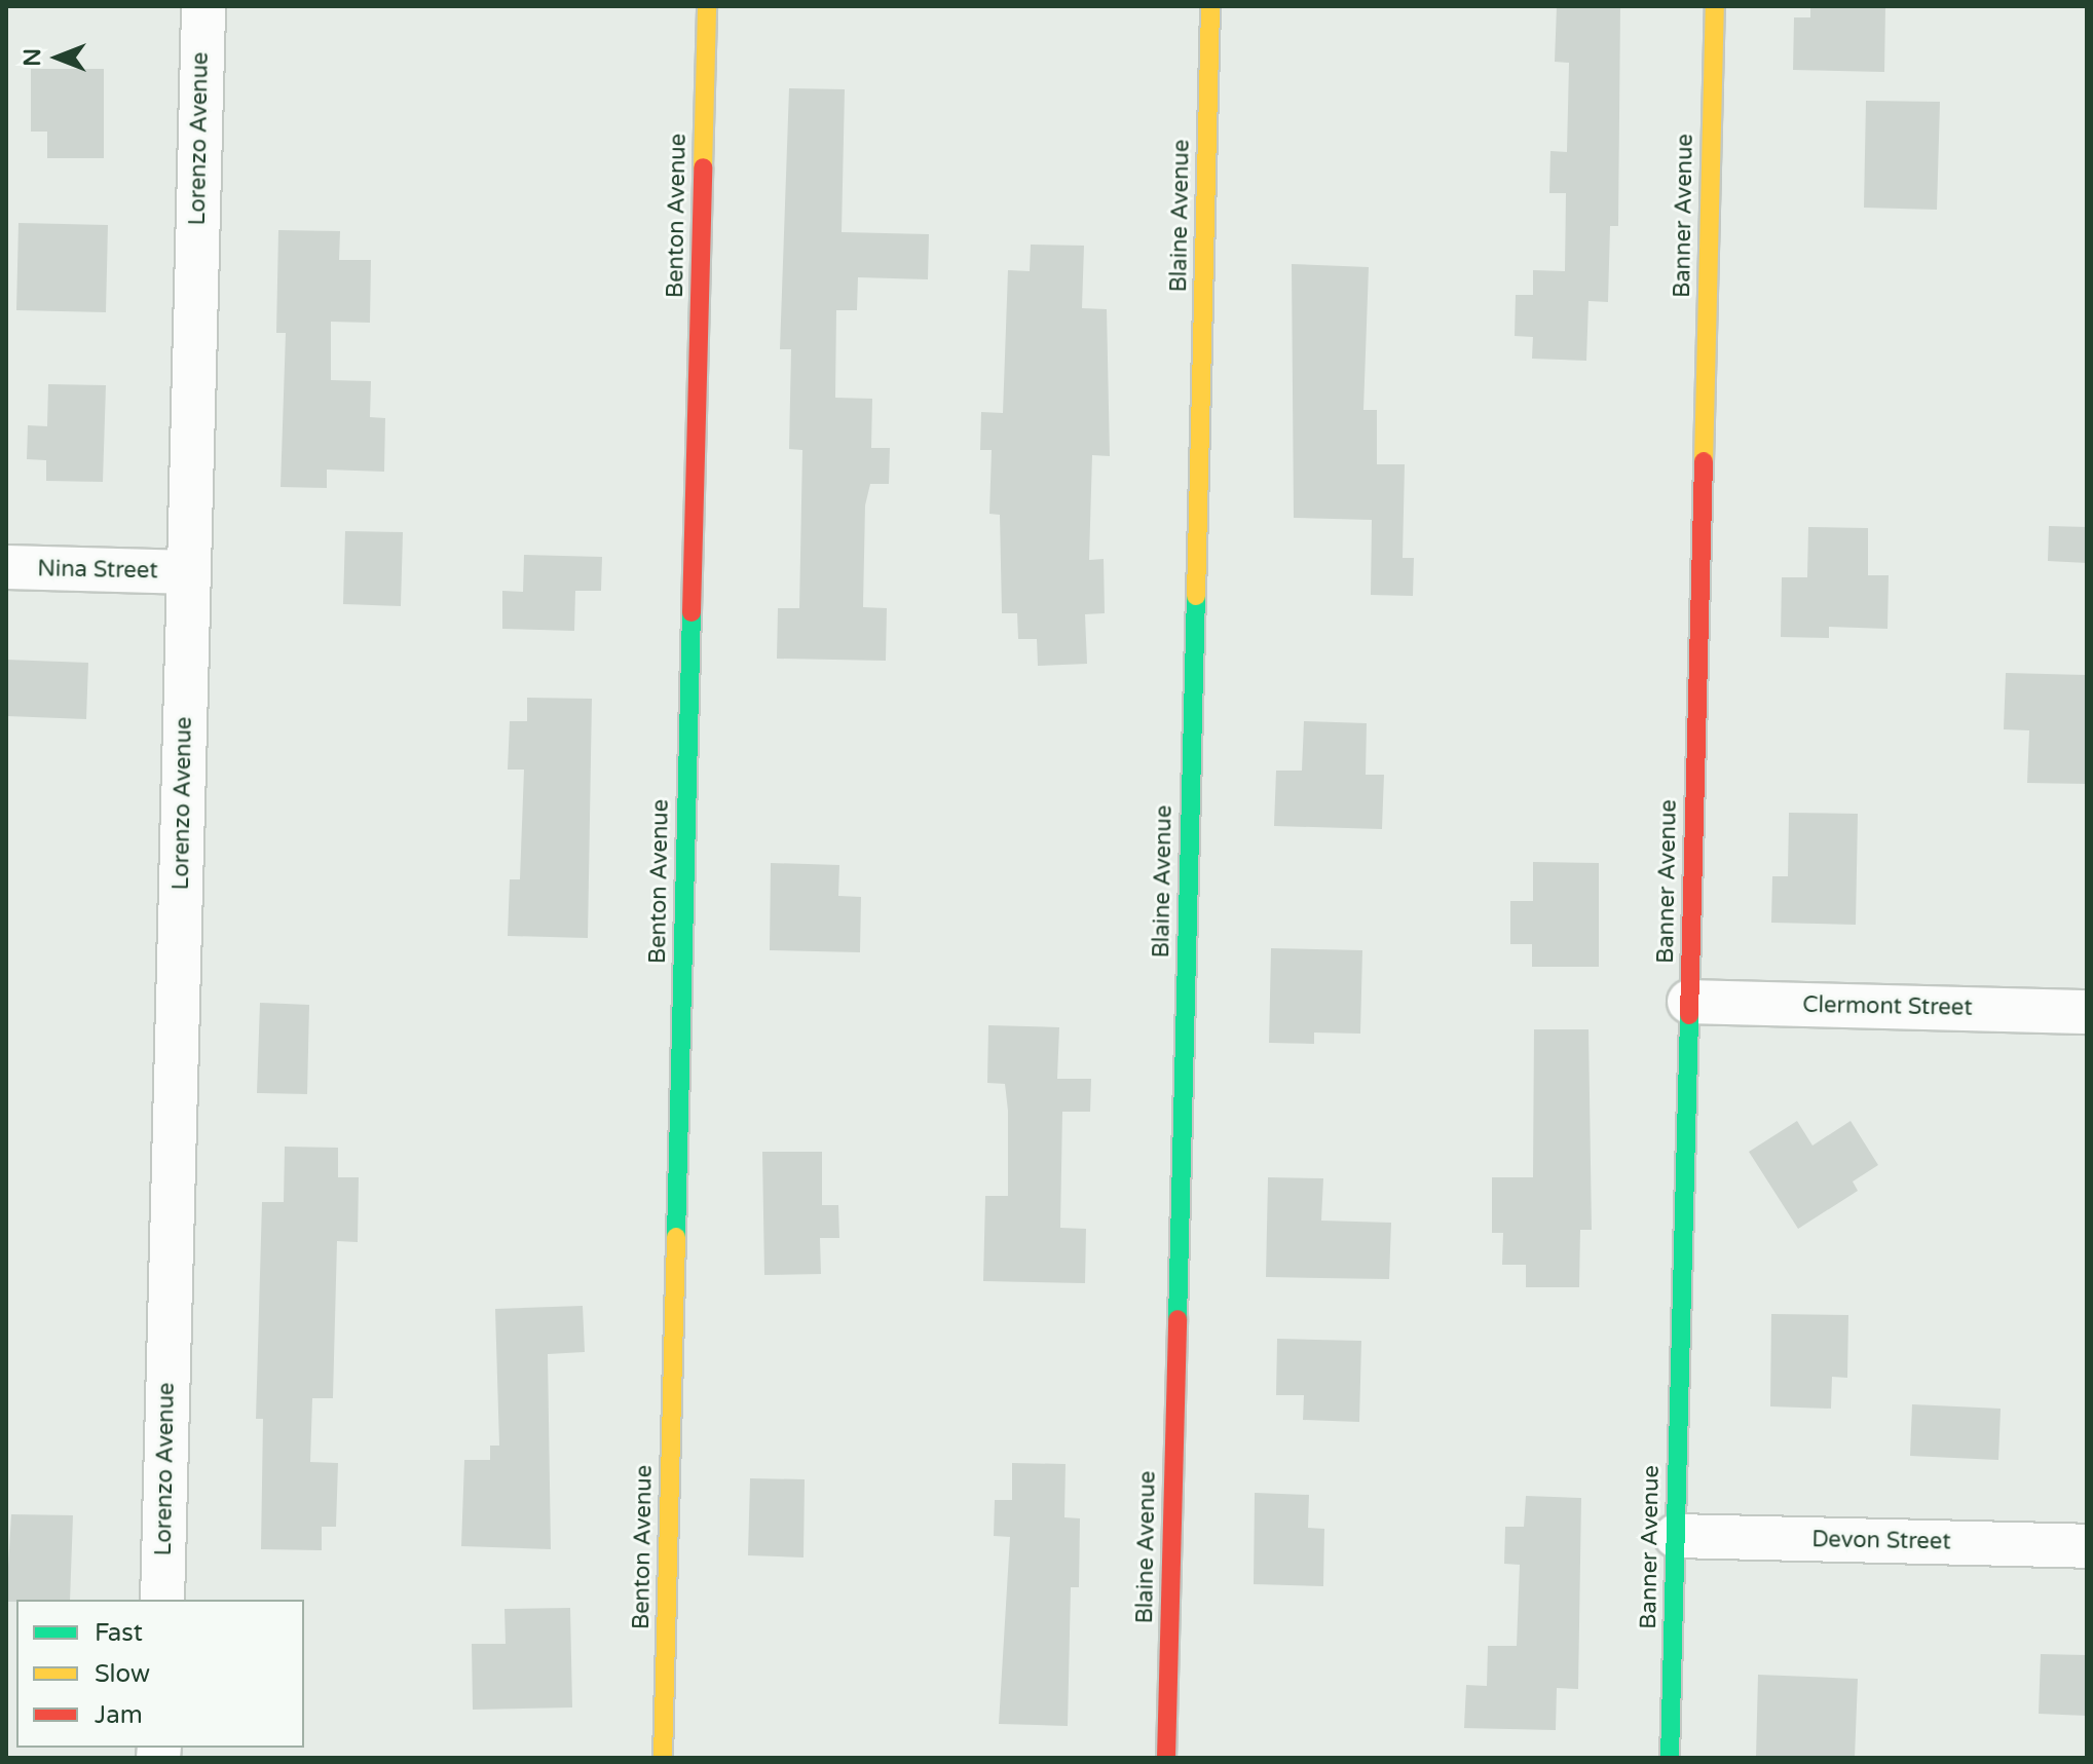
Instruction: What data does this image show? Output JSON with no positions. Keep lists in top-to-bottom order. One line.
{"streets":{"street":["Lorenzo Avenue","Benton Avenue","Blaine Avenue","Banner Avenue","Nina Street","Clermont Street","Devon Street"]},"crossings":[["Lorenzo Avenue","Nina Street"],["Banner Avenue","Clermont Street"],["Banner Avenue","Devon Street"]],"legend":["Fast","Slow","Jam"],"north":"left"}
